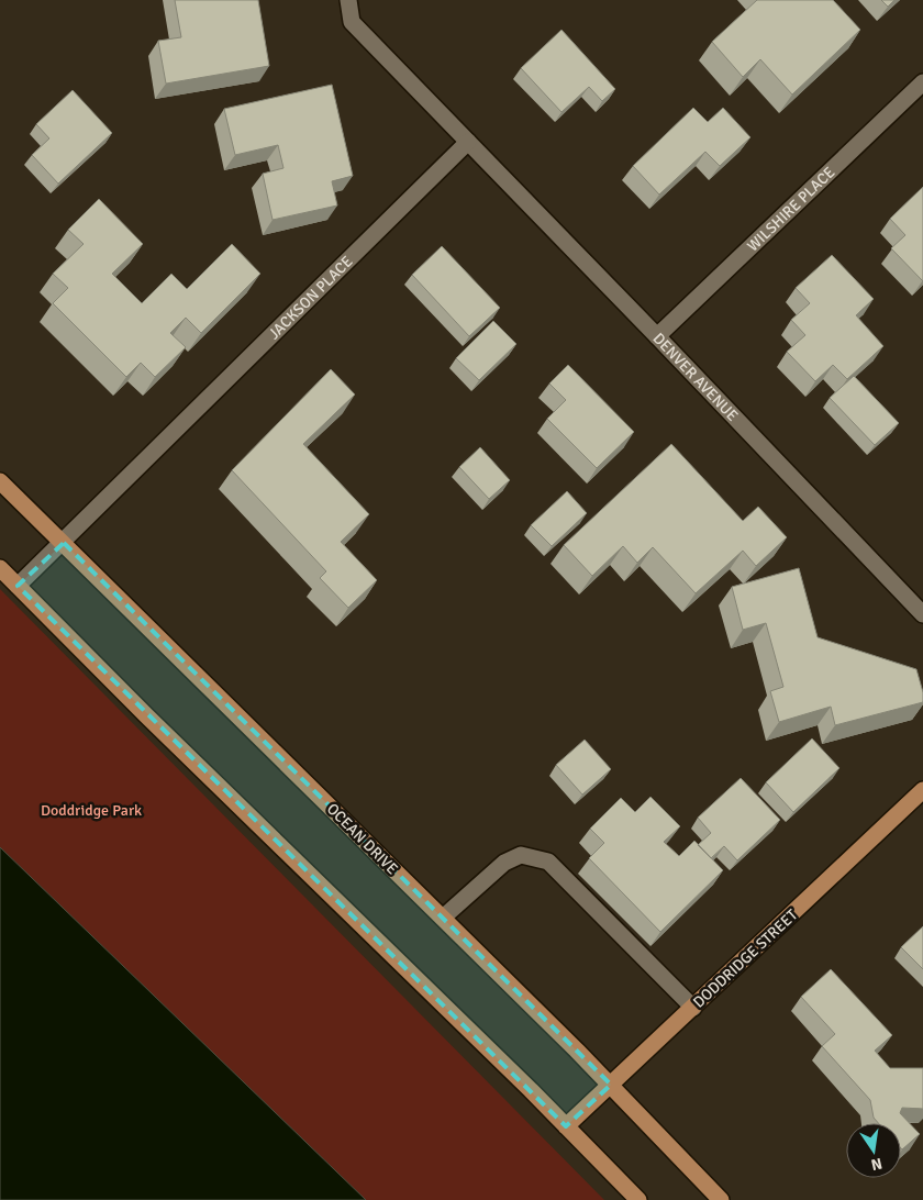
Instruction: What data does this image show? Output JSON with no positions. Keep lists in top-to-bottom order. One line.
{"streets":{"main road":["OCEAN DRIVE","DODDRIDGE STREET"],"street":["WILSHIRE PLACE","JACKSON PLACE","DENVER AVENUE"]},"crossings":[["WILSHIRE PLACE","DENVER AVENUE"],["JACKSON PLACE","DENVER AVENUE"],["JACKSON PLACE","OCEAN DRIVE"],["OCEAN DRIVE","DODDRIDGE STREET"]],"parks":["Doddridge Park"],"north":"bottom"}
